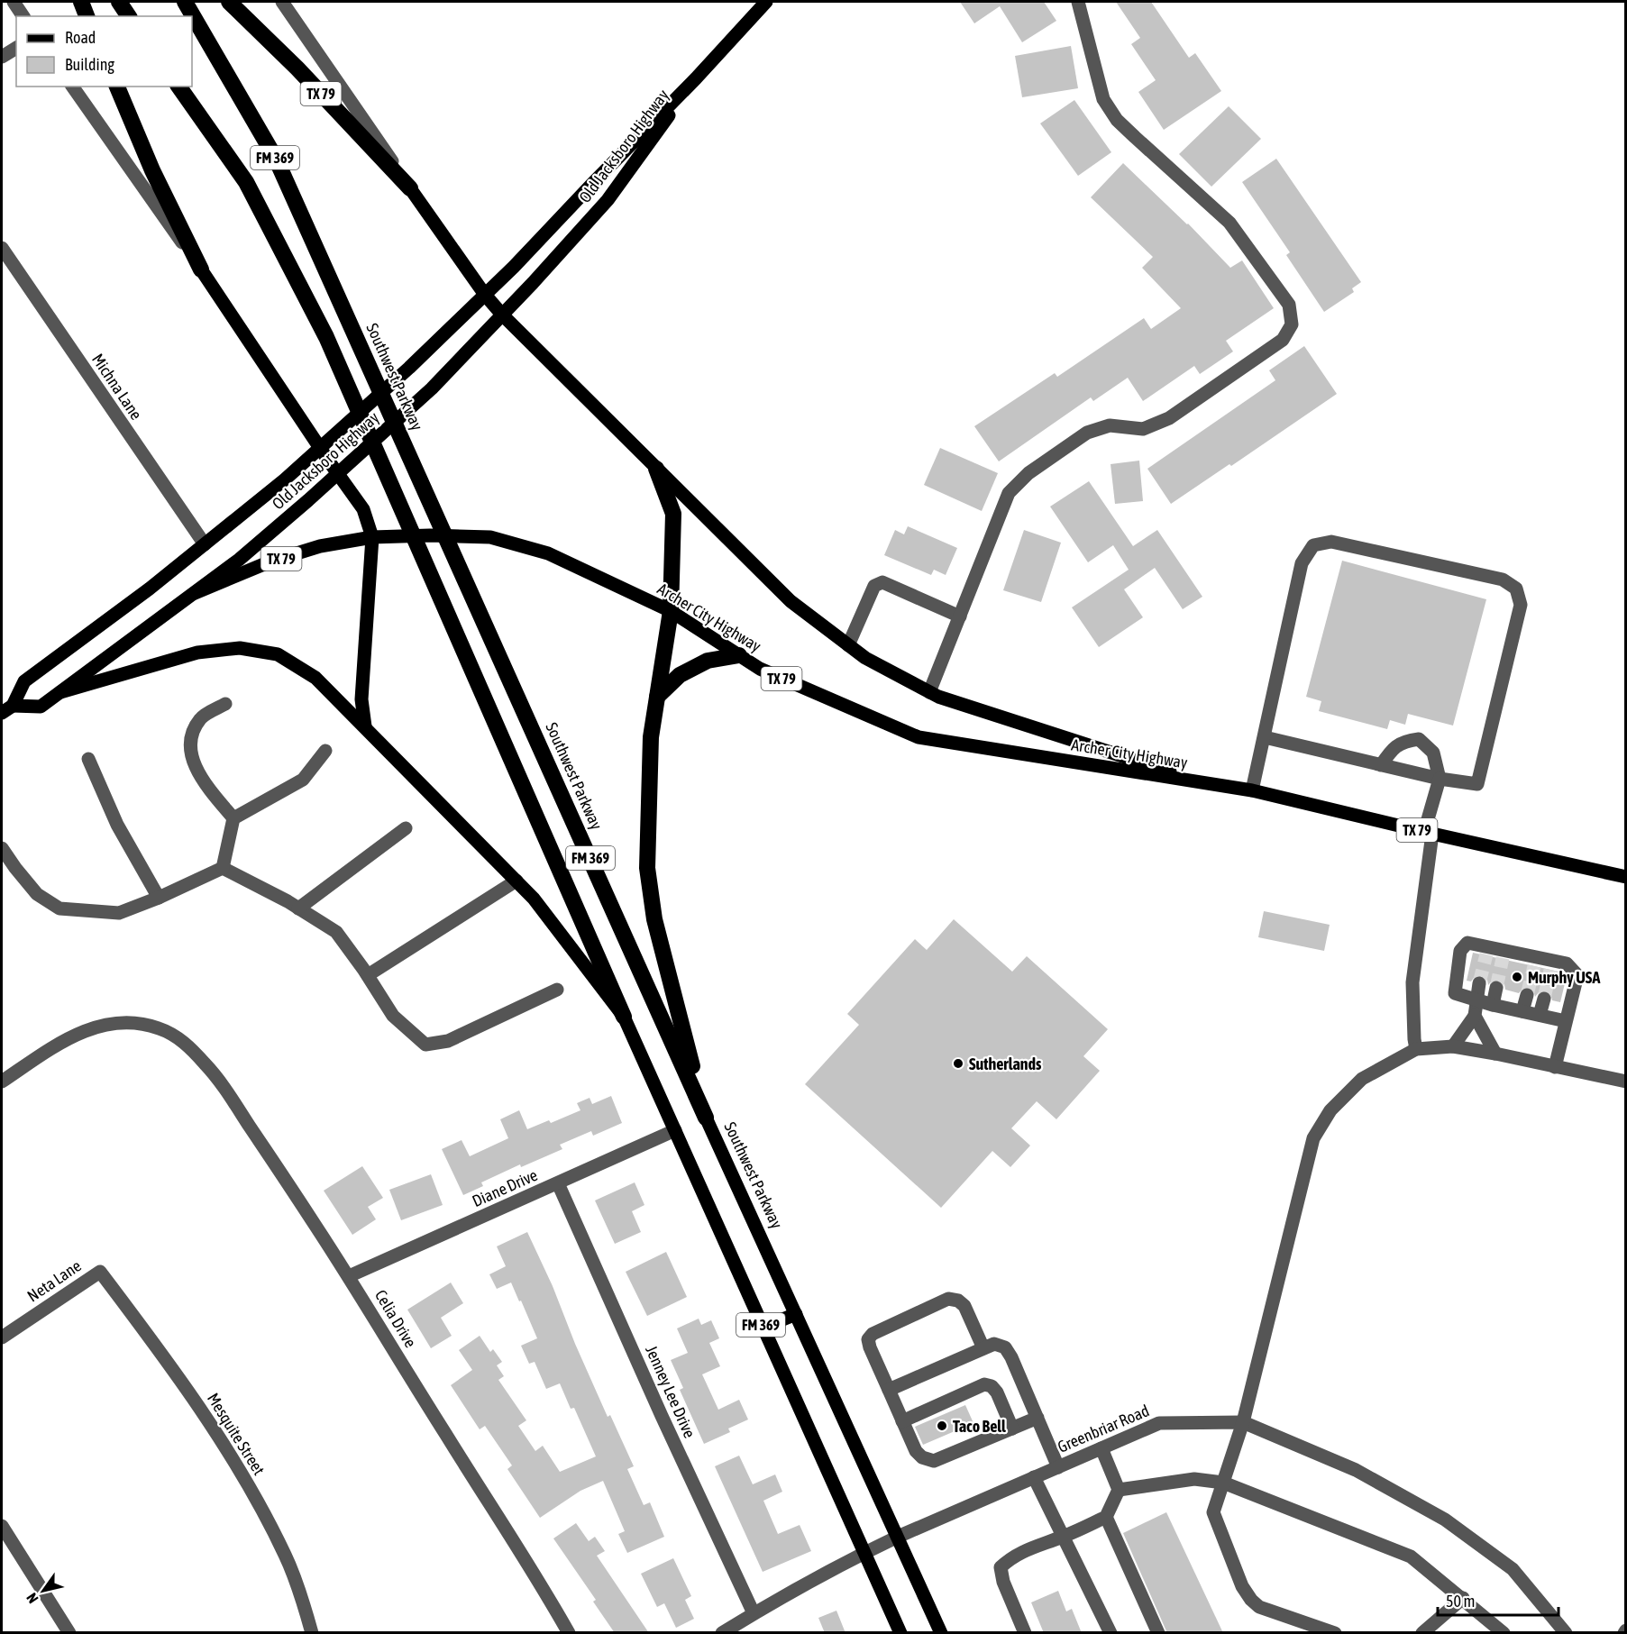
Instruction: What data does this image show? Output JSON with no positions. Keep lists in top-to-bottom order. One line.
{"streets":{"highway":["TX 79","FM 369","Southwest Parkway"],"main road":["Old Jacksboro Highway","Archer City Highway"],"street":["Michna Lane","Diane Drive","Neta Lane","Celia Drive","Jenney Lee Drive","Greenbriar Road","Mesquite Street"]},"crossings":[["TX 79","Old Jacksboro Highway"],["TX 79","Archer City Highway"],["Old Jacksboro Highway","Michna Lane"],["Old Jacksboro Highway","Archer City Highway"],["FM 369","Diane Drive"],["FM 369","Greenbriar Road"],["Southwest Parkway","Greenbriar Road"],["Diane Drive","Celia Drive"],["Diane Drive","Jenney Lee Drive"],["Neta Lane","Mesquite Street"],["Jenney Lee Drive","Greenbriar Road"]],"places":["Murphy USA","Sutherlands","Taco Bell"],"legend":["Road","Building"],"scale_bar":"50 m","north":"bottom left"}
